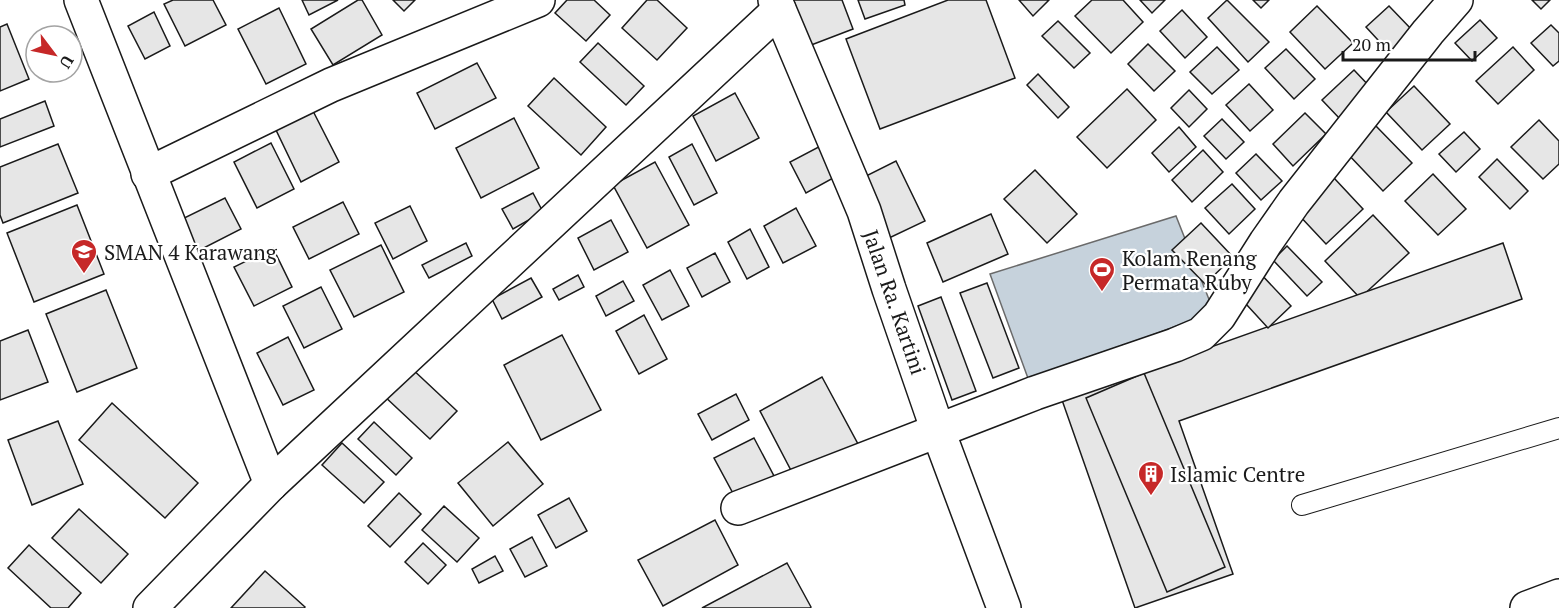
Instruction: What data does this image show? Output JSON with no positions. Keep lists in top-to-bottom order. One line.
{"streets":{"street":["Jalan Ra. Kartini"]},"places":{"school or university":["SMAN 4 Karawang"],"sports":["Kolam Renang Permata Ruby"],"building":["Islamic Centre"]},"scale_bar":"20 m","north":"bottom right"}
